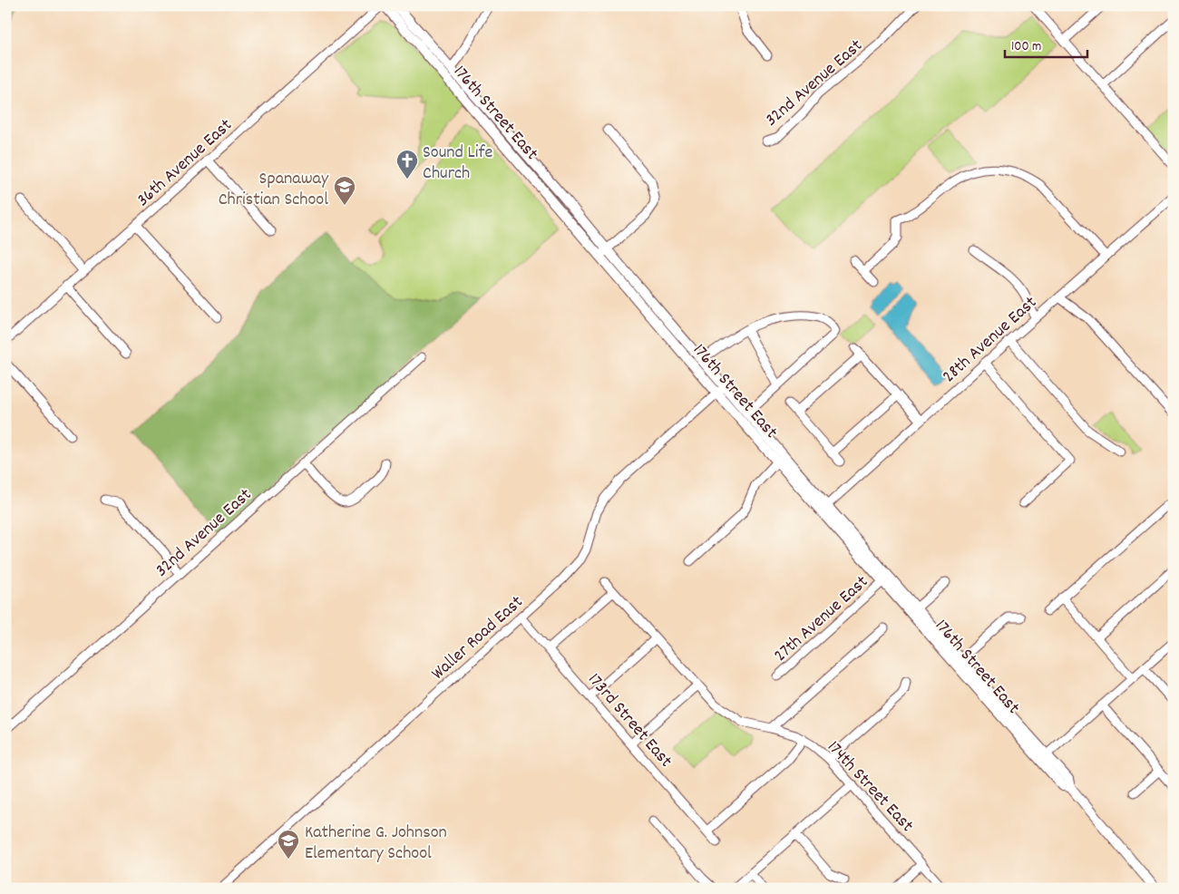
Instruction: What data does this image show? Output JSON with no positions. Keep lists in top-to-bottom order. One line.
{"streets":{"main road":["176th Street East"],"street":["32nd Avenue East","36th Avenue East","28th Avenue East","27th Avenue East","Waller Road East","173rd Street East","174th Street East"]},"crossings":[["176th Street East","36th Avenue East"],["176th Street East","28th Avenue East"],["176th Street East","27th Avenue East"],["176th Street East","Waller Road East"],["Waller Road East","173rd Street East"]],"places":{"church":["Sound Life Church"],"school or university":["Spanaway Christian School","Katherine G. Johnson Elementary School"]},"scale_bar":"100 m"}
